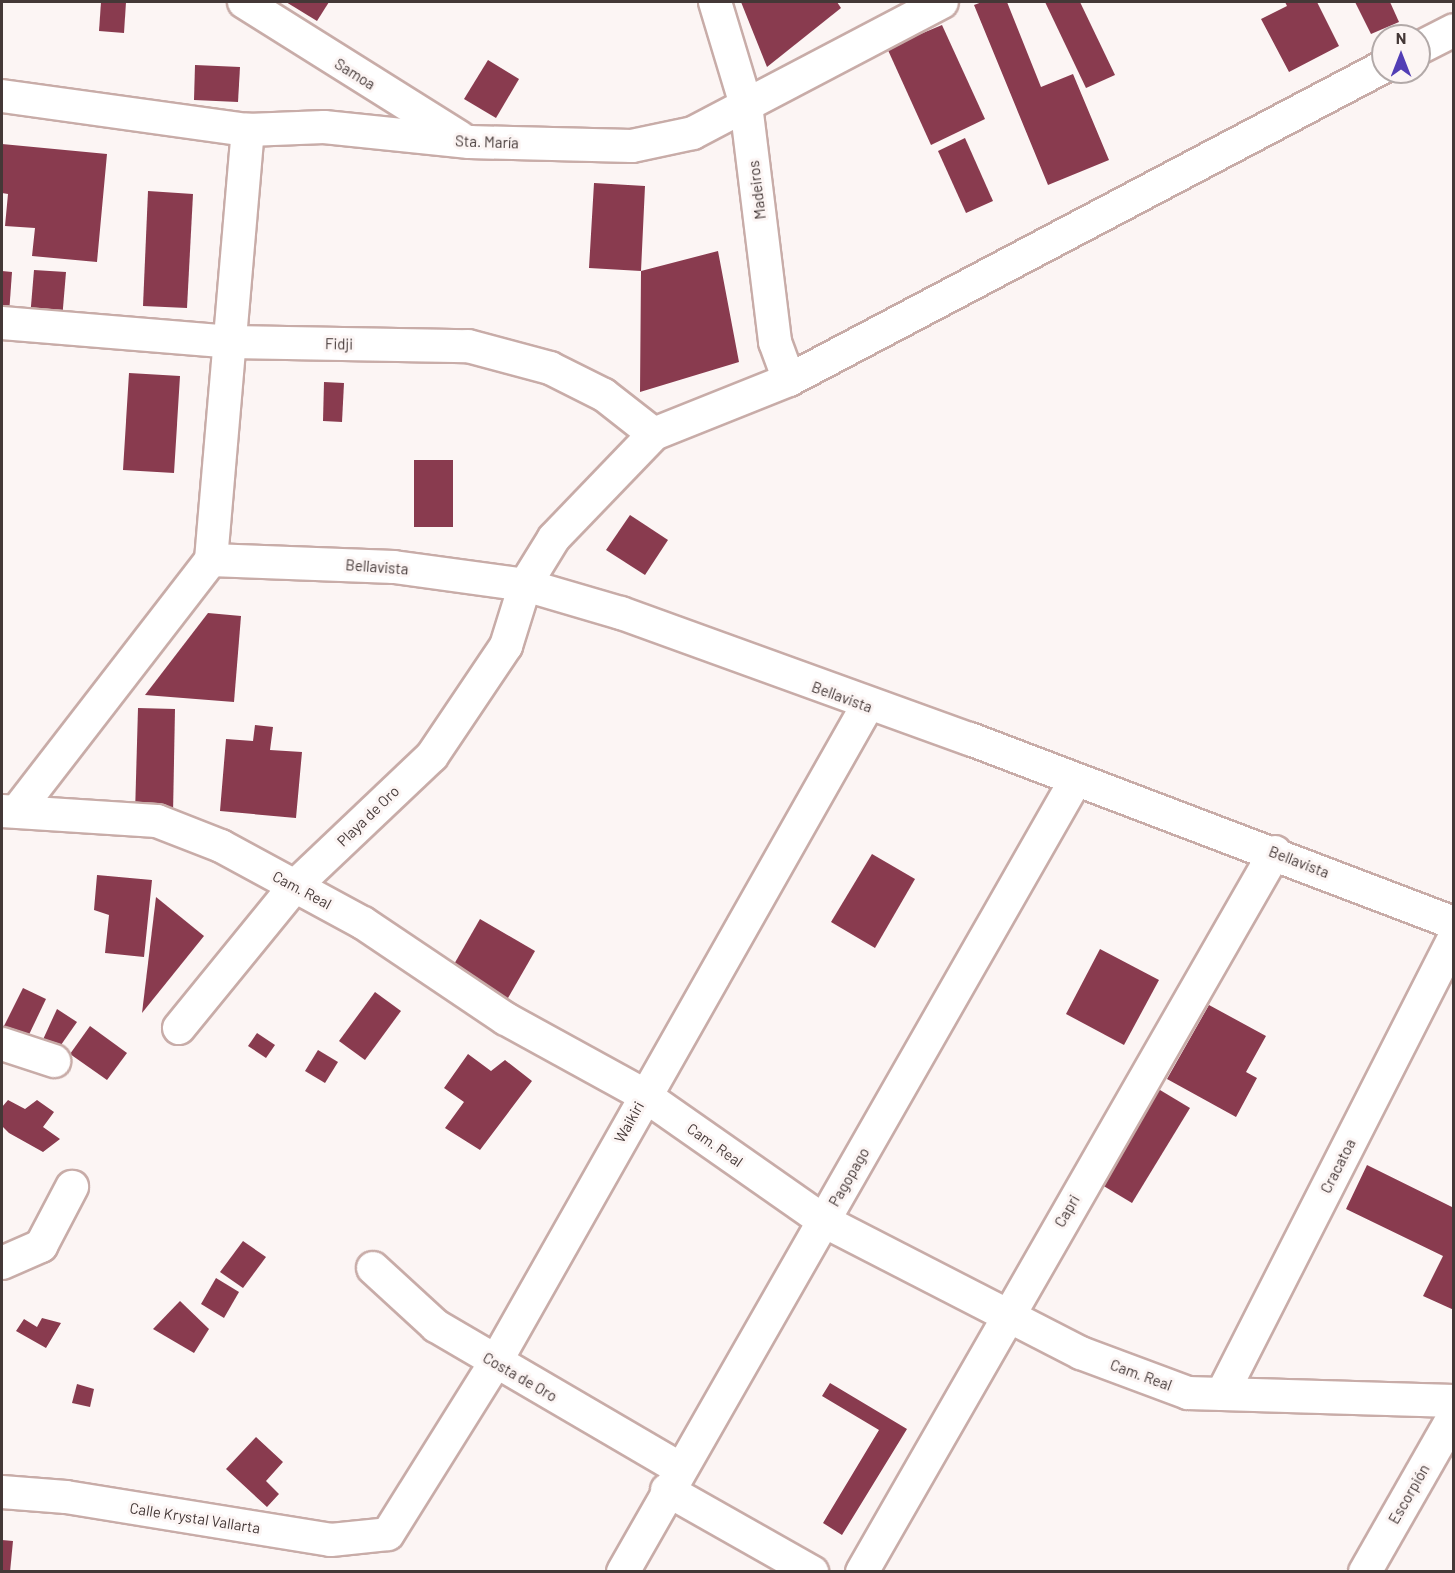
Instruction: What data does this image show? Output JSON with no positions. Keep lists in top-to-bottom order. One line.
{"streets":{"street":["Samoa","Sta. María","Madeiros","Fidji","Bellavista","Playa de Oro","Cam. Real","Waikiri","Cracatoa","Pagopago","Capri","Costa de Oro","Escorpión","Calle Krystal Vallarta"]},"crossings":[["Samoa","Sta. María"],["Sta. María","Madeiros"],["Fidji","Playa de Oro"],["Bellavista","Playa de Oro"],["Bellavista","Waikiri"],["Bellavista","Pagopago"],["Bellavista","Capri"],["Playa de Oro","Cam. Real"],["Cam. Real","Waikiri"],["Cam. Real","Cracatoa"],["Cam. Real","Pagopago"],["Cam. Real","Capri"],["Waikiri","Costa de Oro"],["Waikiri","Calle Krystal Vallarta"],["Pagopago","Costa de Oro"]],"north":"top"}
